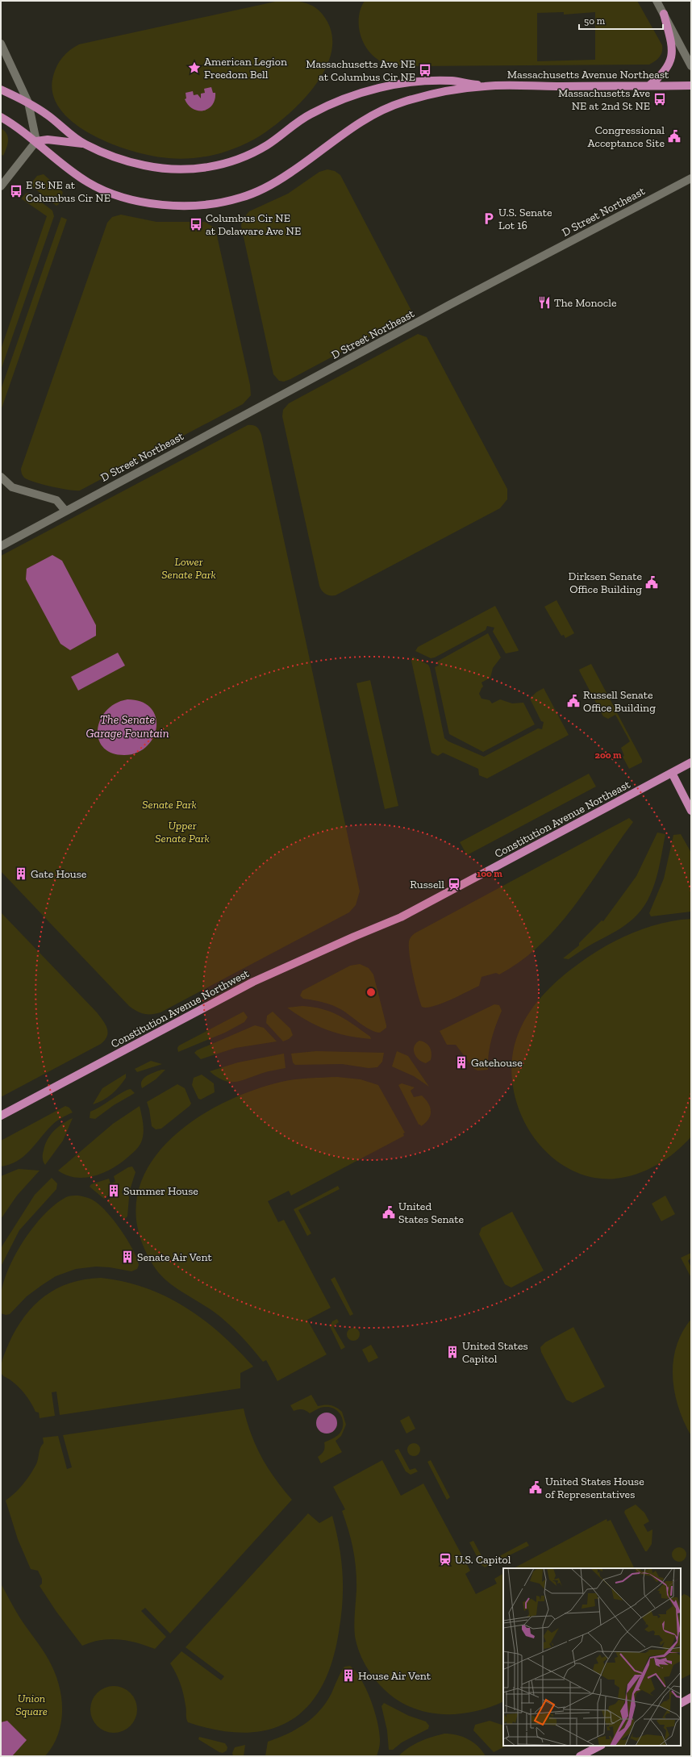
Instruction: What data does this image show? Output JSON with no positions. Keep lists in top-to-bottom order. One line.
{"streets":{"main road":["Massachusetts Avenue Northeast","Constitution Avenue Northeast","Constitution Avenue Northwest"],"street":["D Street Northeast"]},"crossings":[["Constitution Avenue Northeast","Constitution Avenue Northwest"]],"water":["The Senate Garage Fountain"],"parks":["Lower Senate Park","Senate Park","Upper Senate Park","Union Square"],"places":{"place":["American Legion Freedom Bell"],"bus stop":["Massachusetts Ave NE at Columbus Cir NE","Massachusetts Ave NE at 2nd St NE","E St NE at Columbus Cir NE","Columbus Cir NE at Delaware Ave NE"],"public building":["Congressional Acceptance Site","Dirksen Senate Office Building","Russell Senate Office Building","United States Senate","United States House of Representatives"],"parking":["U.S. Senate Lot 16"],"restaurant":["The Monocle"],"building":["Gate House","Gatehouse","Summer House","Senate Air Vent","United States Capitol","House Air Vent"],"station":["Russell","U.S. Capitol"]},"scale_bar":"50 m","rings":["200 m","100 m"]}
